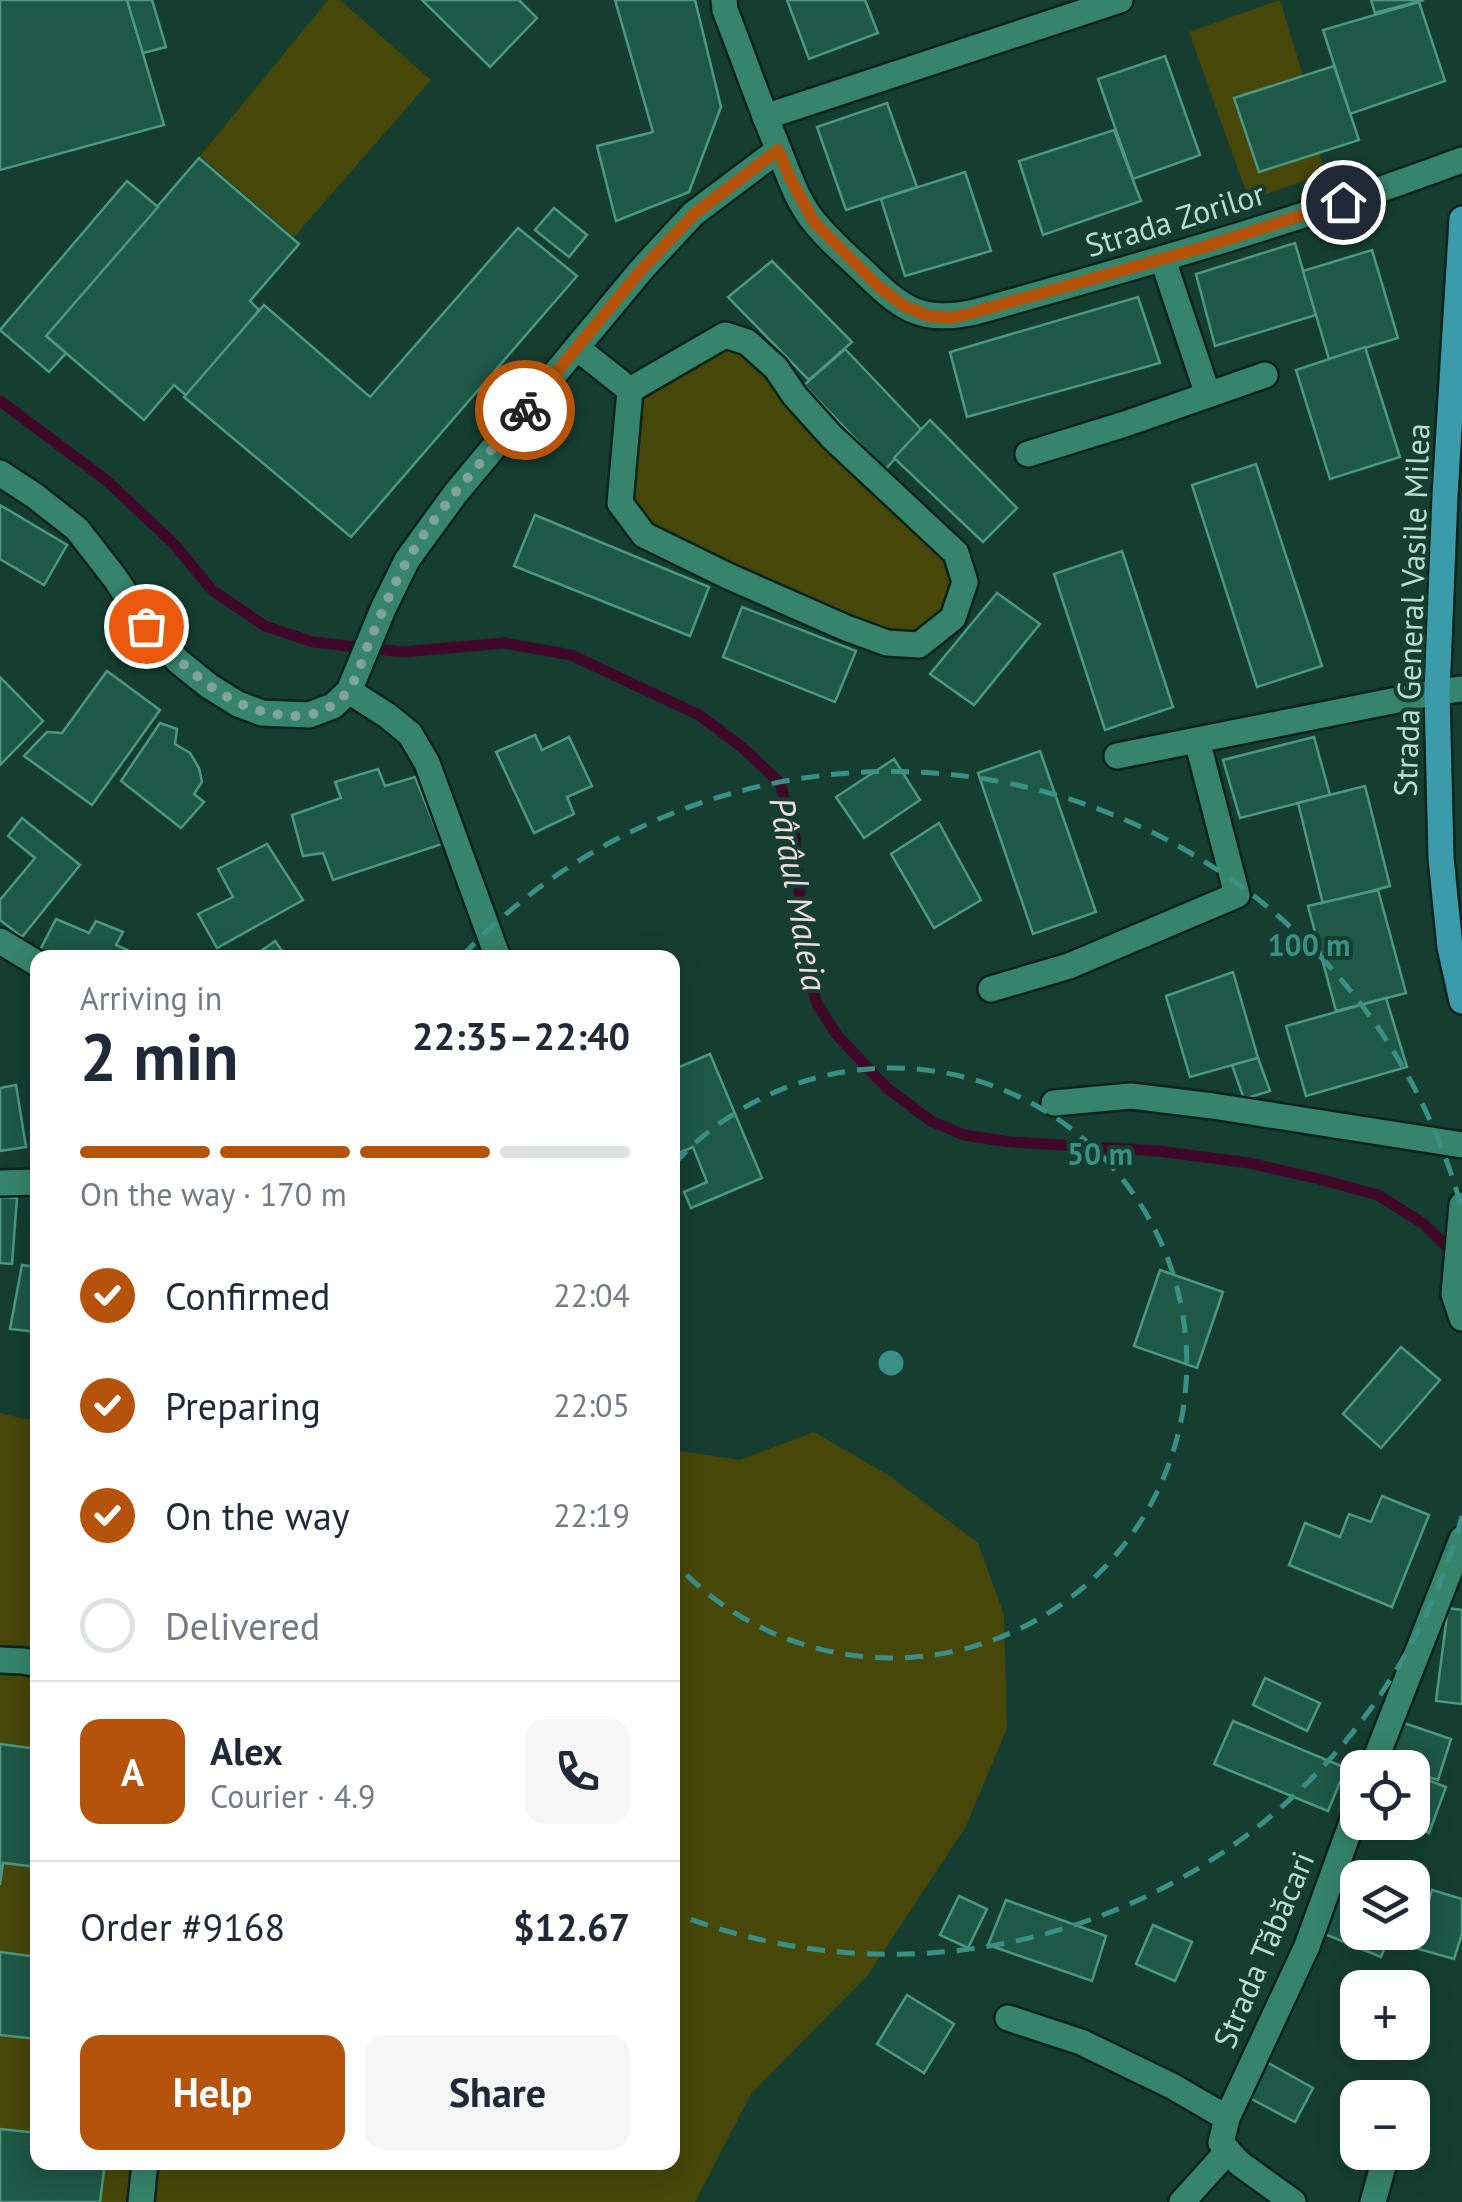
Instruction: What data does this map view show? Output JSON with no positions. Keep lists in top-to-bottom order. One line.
{"streets":{"main road":["Strada General Vasile Milea"],"street":["Strada Zorilor","Strada Tăbăcari"]},"water":["Pârâul Maleia"],"page":{"heading":["2 min","Arriving in","22:35–22:40"],"panel":["Alex","Courier · 4.9","Order #9168","$12.67"],"bar":"On the way · 170 m","list":[["Confirmed","22:04"],["Preparing","22:05"],["On the way","22:19"],"Delivered"],"round":"A","map_buttons":["+","−"],"buttons":["Help","Share"]},"rings":["100 m","50 m"]}
